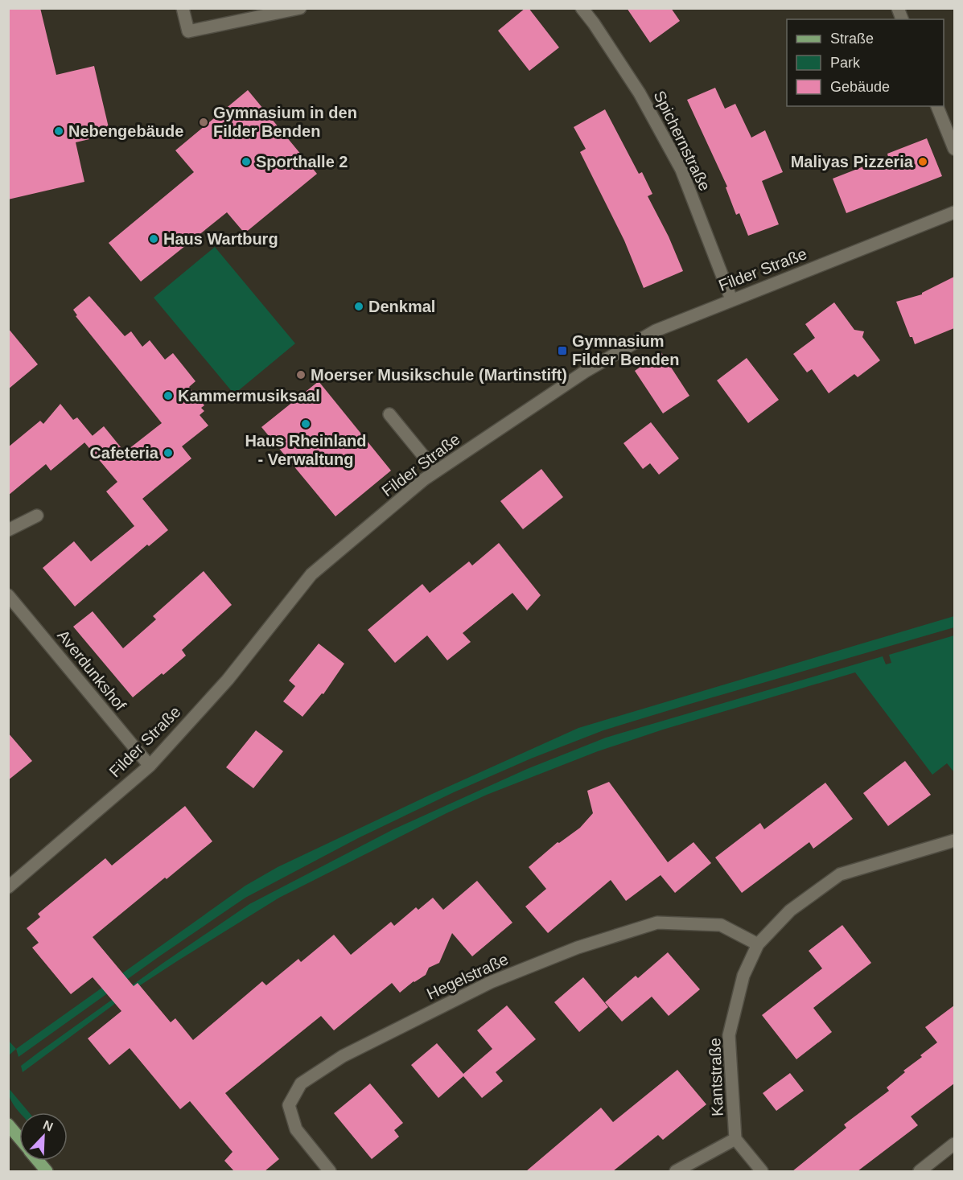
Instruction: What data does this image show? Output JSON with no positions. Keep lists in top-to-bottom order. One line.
{"streets":{"street":["Spichernstraße","Filder Straße","Averdunkshof","Hegelstraße","Kantstraße"]},"crossings":[["Spichernstraße","Filder Straße"],["Filder Straße","Averdunkshof"],["Hegelstraße","Kantstraße"]],"places":{"other":["Gymnasium in den Filder Benden","Nebengebäude","Sporthalle 2","Maliyas Pizzeria","Haus Wartburg","Denkmal","Moerser Musikschule (Martinstift)","Kammermusiksaal","Haus Rheinland - Verwaltung","Cafeteria"],"transit":["Gymnasium Filder Benden"]},"legend":["Straße","Park","Gebäude"],"north":"top right"}
